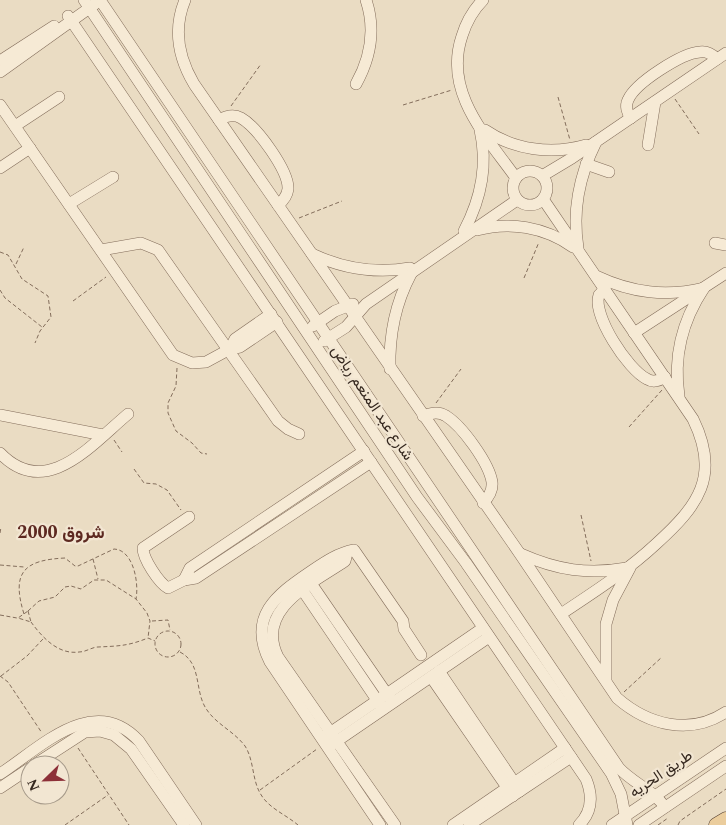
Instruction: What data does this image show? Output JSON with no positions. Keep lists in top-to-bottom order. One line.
{"streets":{"street":["شارع عبد المنعم رياض","طريق الحريه"]},"crossings":[["شارع عبد المنعم رياض","طريق الحريه"]],"districts":["شروق 2000"],"north":"bottom left"}
